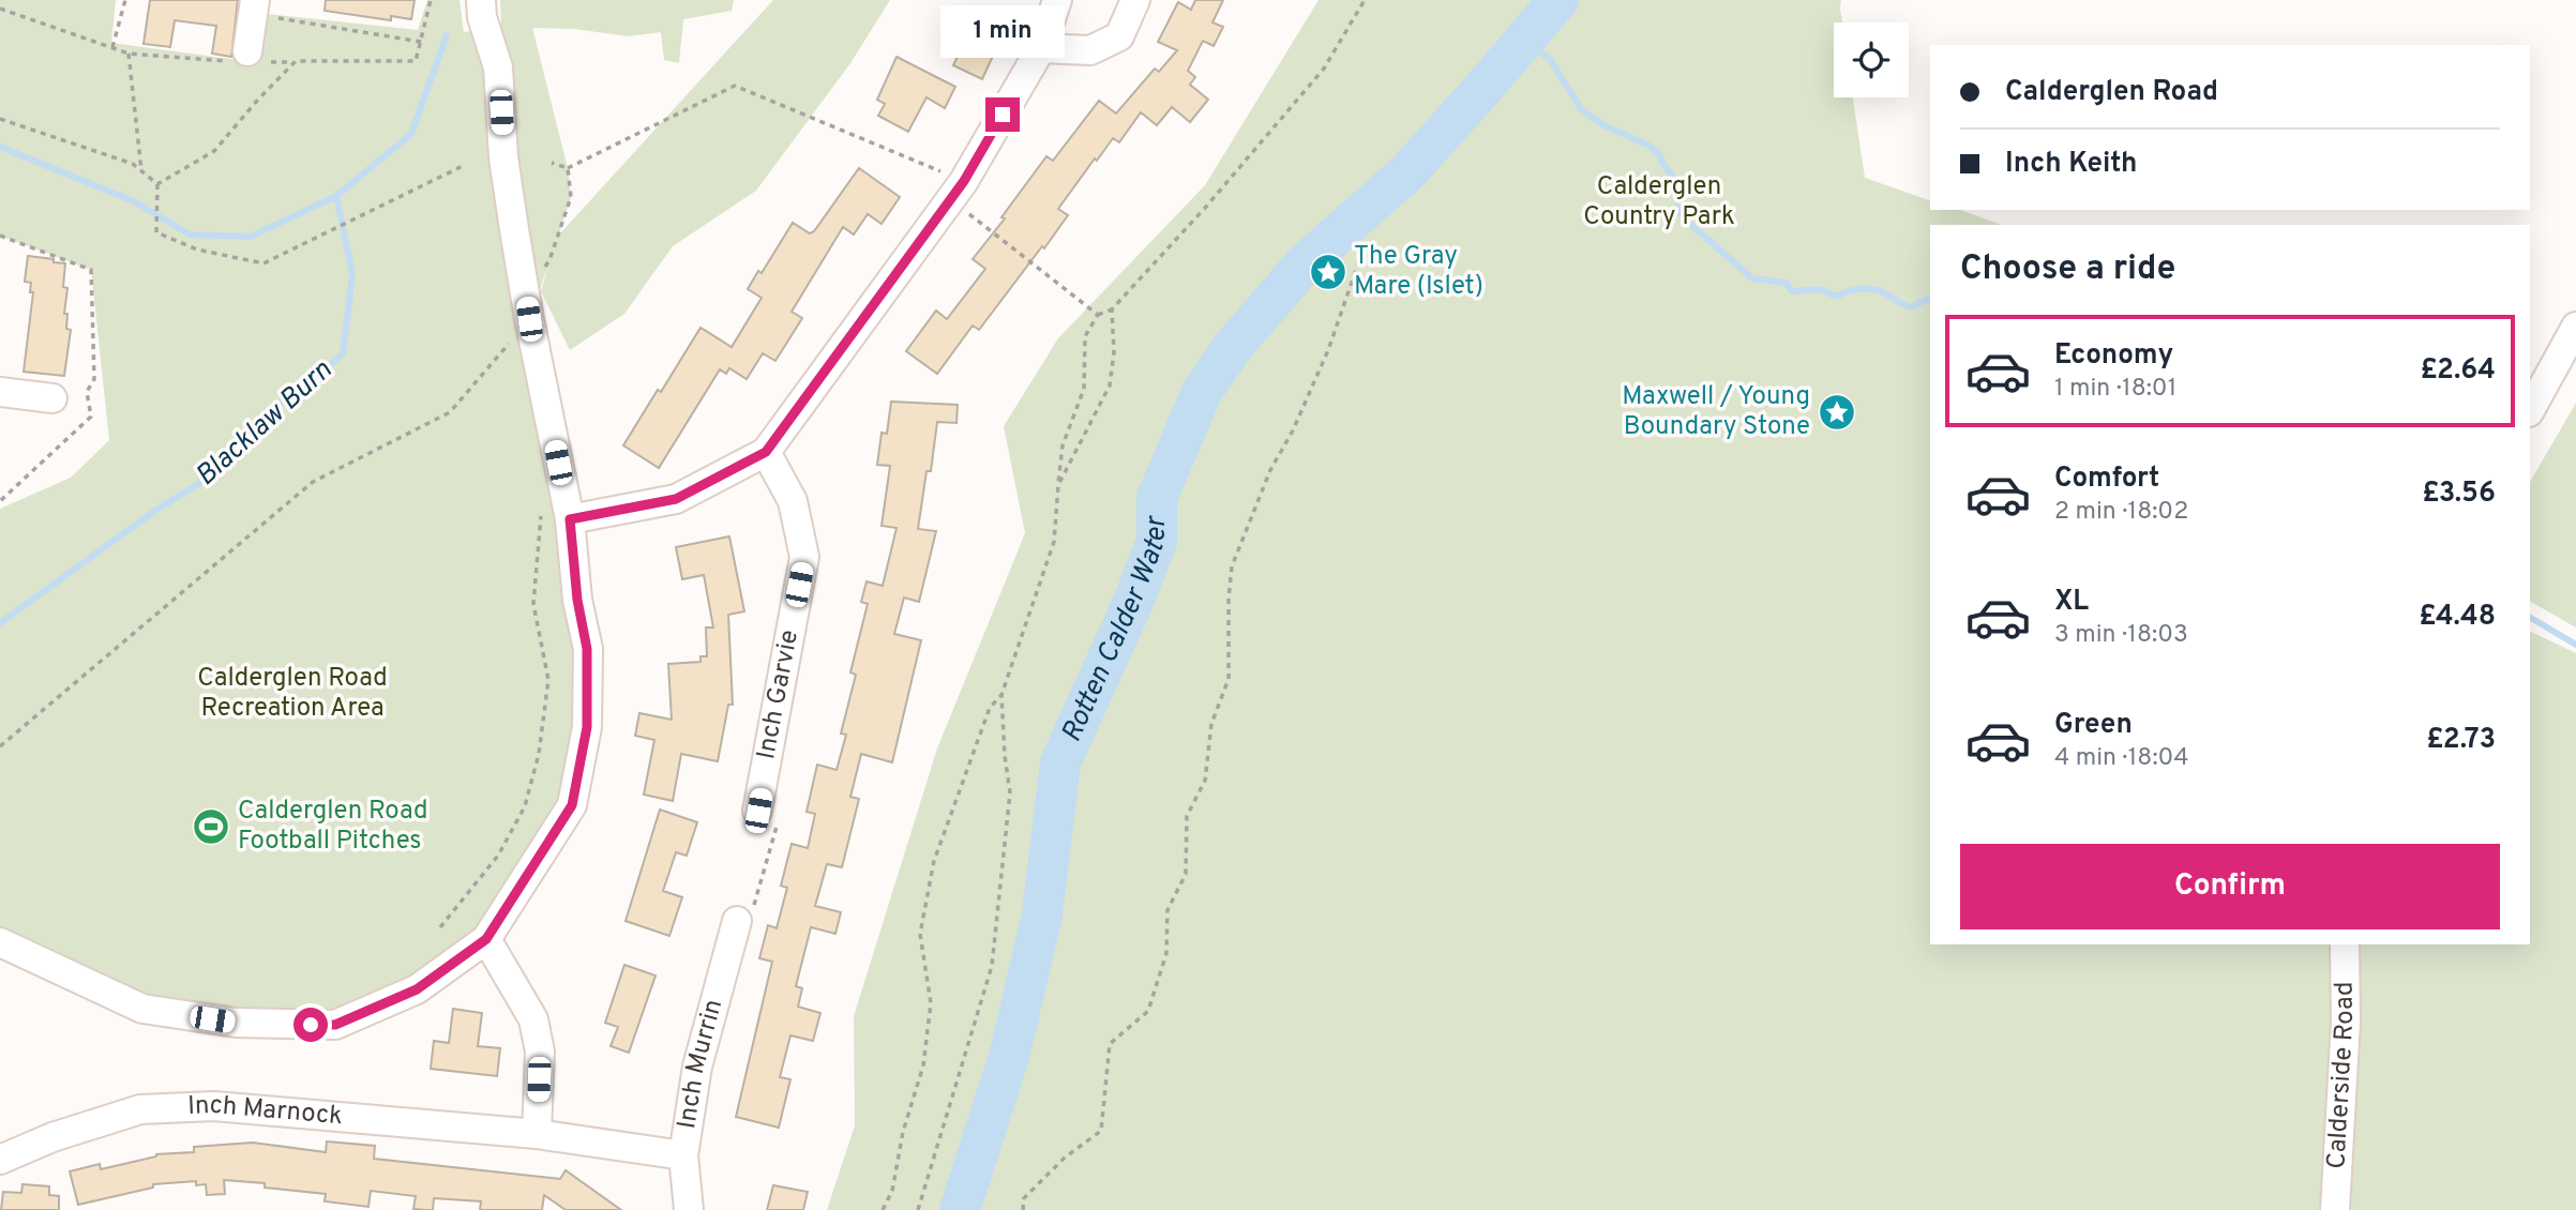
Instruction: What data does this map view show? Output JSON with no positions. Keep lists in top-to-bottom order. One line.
{"streets":{"street":["Inch Garvie","Inch Murrin","Calderside Road","Inch Marnock"]},"crossings":[["Inch Murrin","Inch Marnock"]],"water":["Blacklaw Burn","Rotten Calder Water"],"parks":["Calderglen Country Park","Calderglen Road Recreation Area"],"places":{"place":["The Gray Mare (Islet)","Maxwell / Young Boundary Stone"],"sports":["Calderglen Road Football Pitches"]},"page":{"bubble":"1 min","banner":["Calderglen Road","Inch Keith"],"heading":"Choose a ride","list":[{"name":"Economy","note":"1 min · 18:01","value":"£2.64"},{"name":"Comfort","note":"2 min · 18:02","value":"£3.56"},{"name":"XL","note":"3 min · 18:03","value":"£4.48"},{"name":"Green","note":"4 min · 18:04","value":"£2.73"}],"buttons":"Confirm"}}
